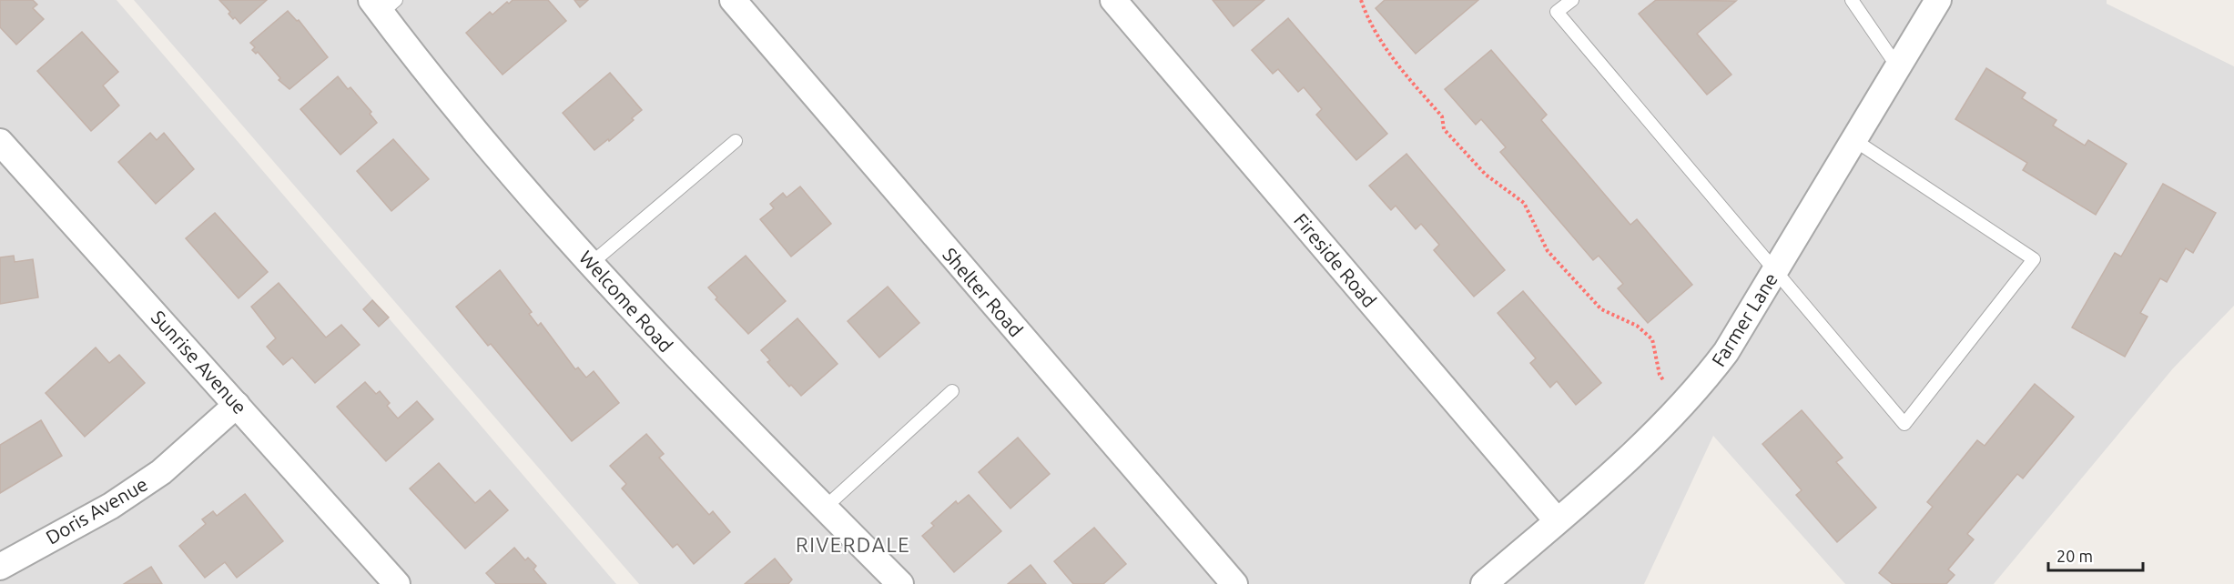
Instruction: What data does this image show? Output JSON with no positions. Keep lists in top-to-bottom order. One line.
{"streets":{"street":["Fireside Road","Shelter Road","Welcome Road","Farmer Lane","Sunrise Avenue","Doris Avenue"]},"crossings":[["Fireside Road","Farmer Lane"],["Sunrise Avenue","Doris Avenue"]],"districts":["RIVERDALE"],"scale_bar":"20 m"}
